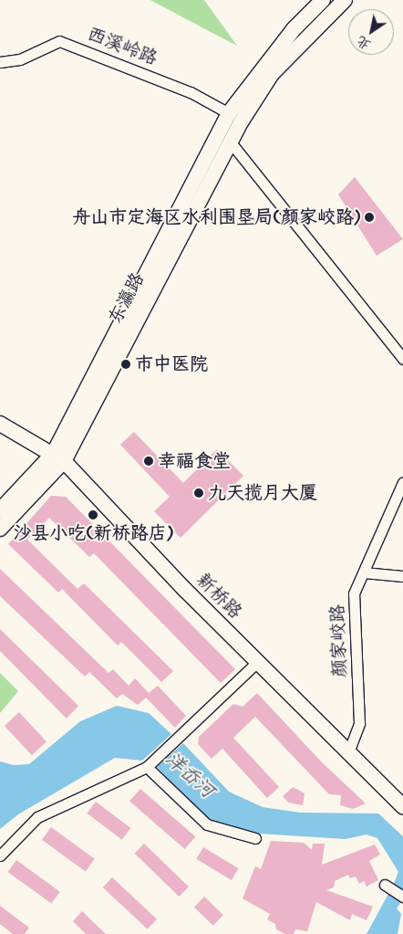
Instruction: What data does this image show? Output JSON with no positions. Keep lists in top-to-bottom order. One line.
{"streets":{"main road":["东瀛路","新桥路"],"street":["西溪岭路","颜家峧路"]},"crossings":[["西溪岭路","东瀛路"],["东瀛路","新桥路"],["新桥路","颜家峧路"]],"water":["洋岙河"],"places":["舟山市定海区水利围垦局(颜家峧路)","市中医院","幸福食堂","九天揽月大厦","沙县小吃(新桥路店)"],"north":"bottom left"}
